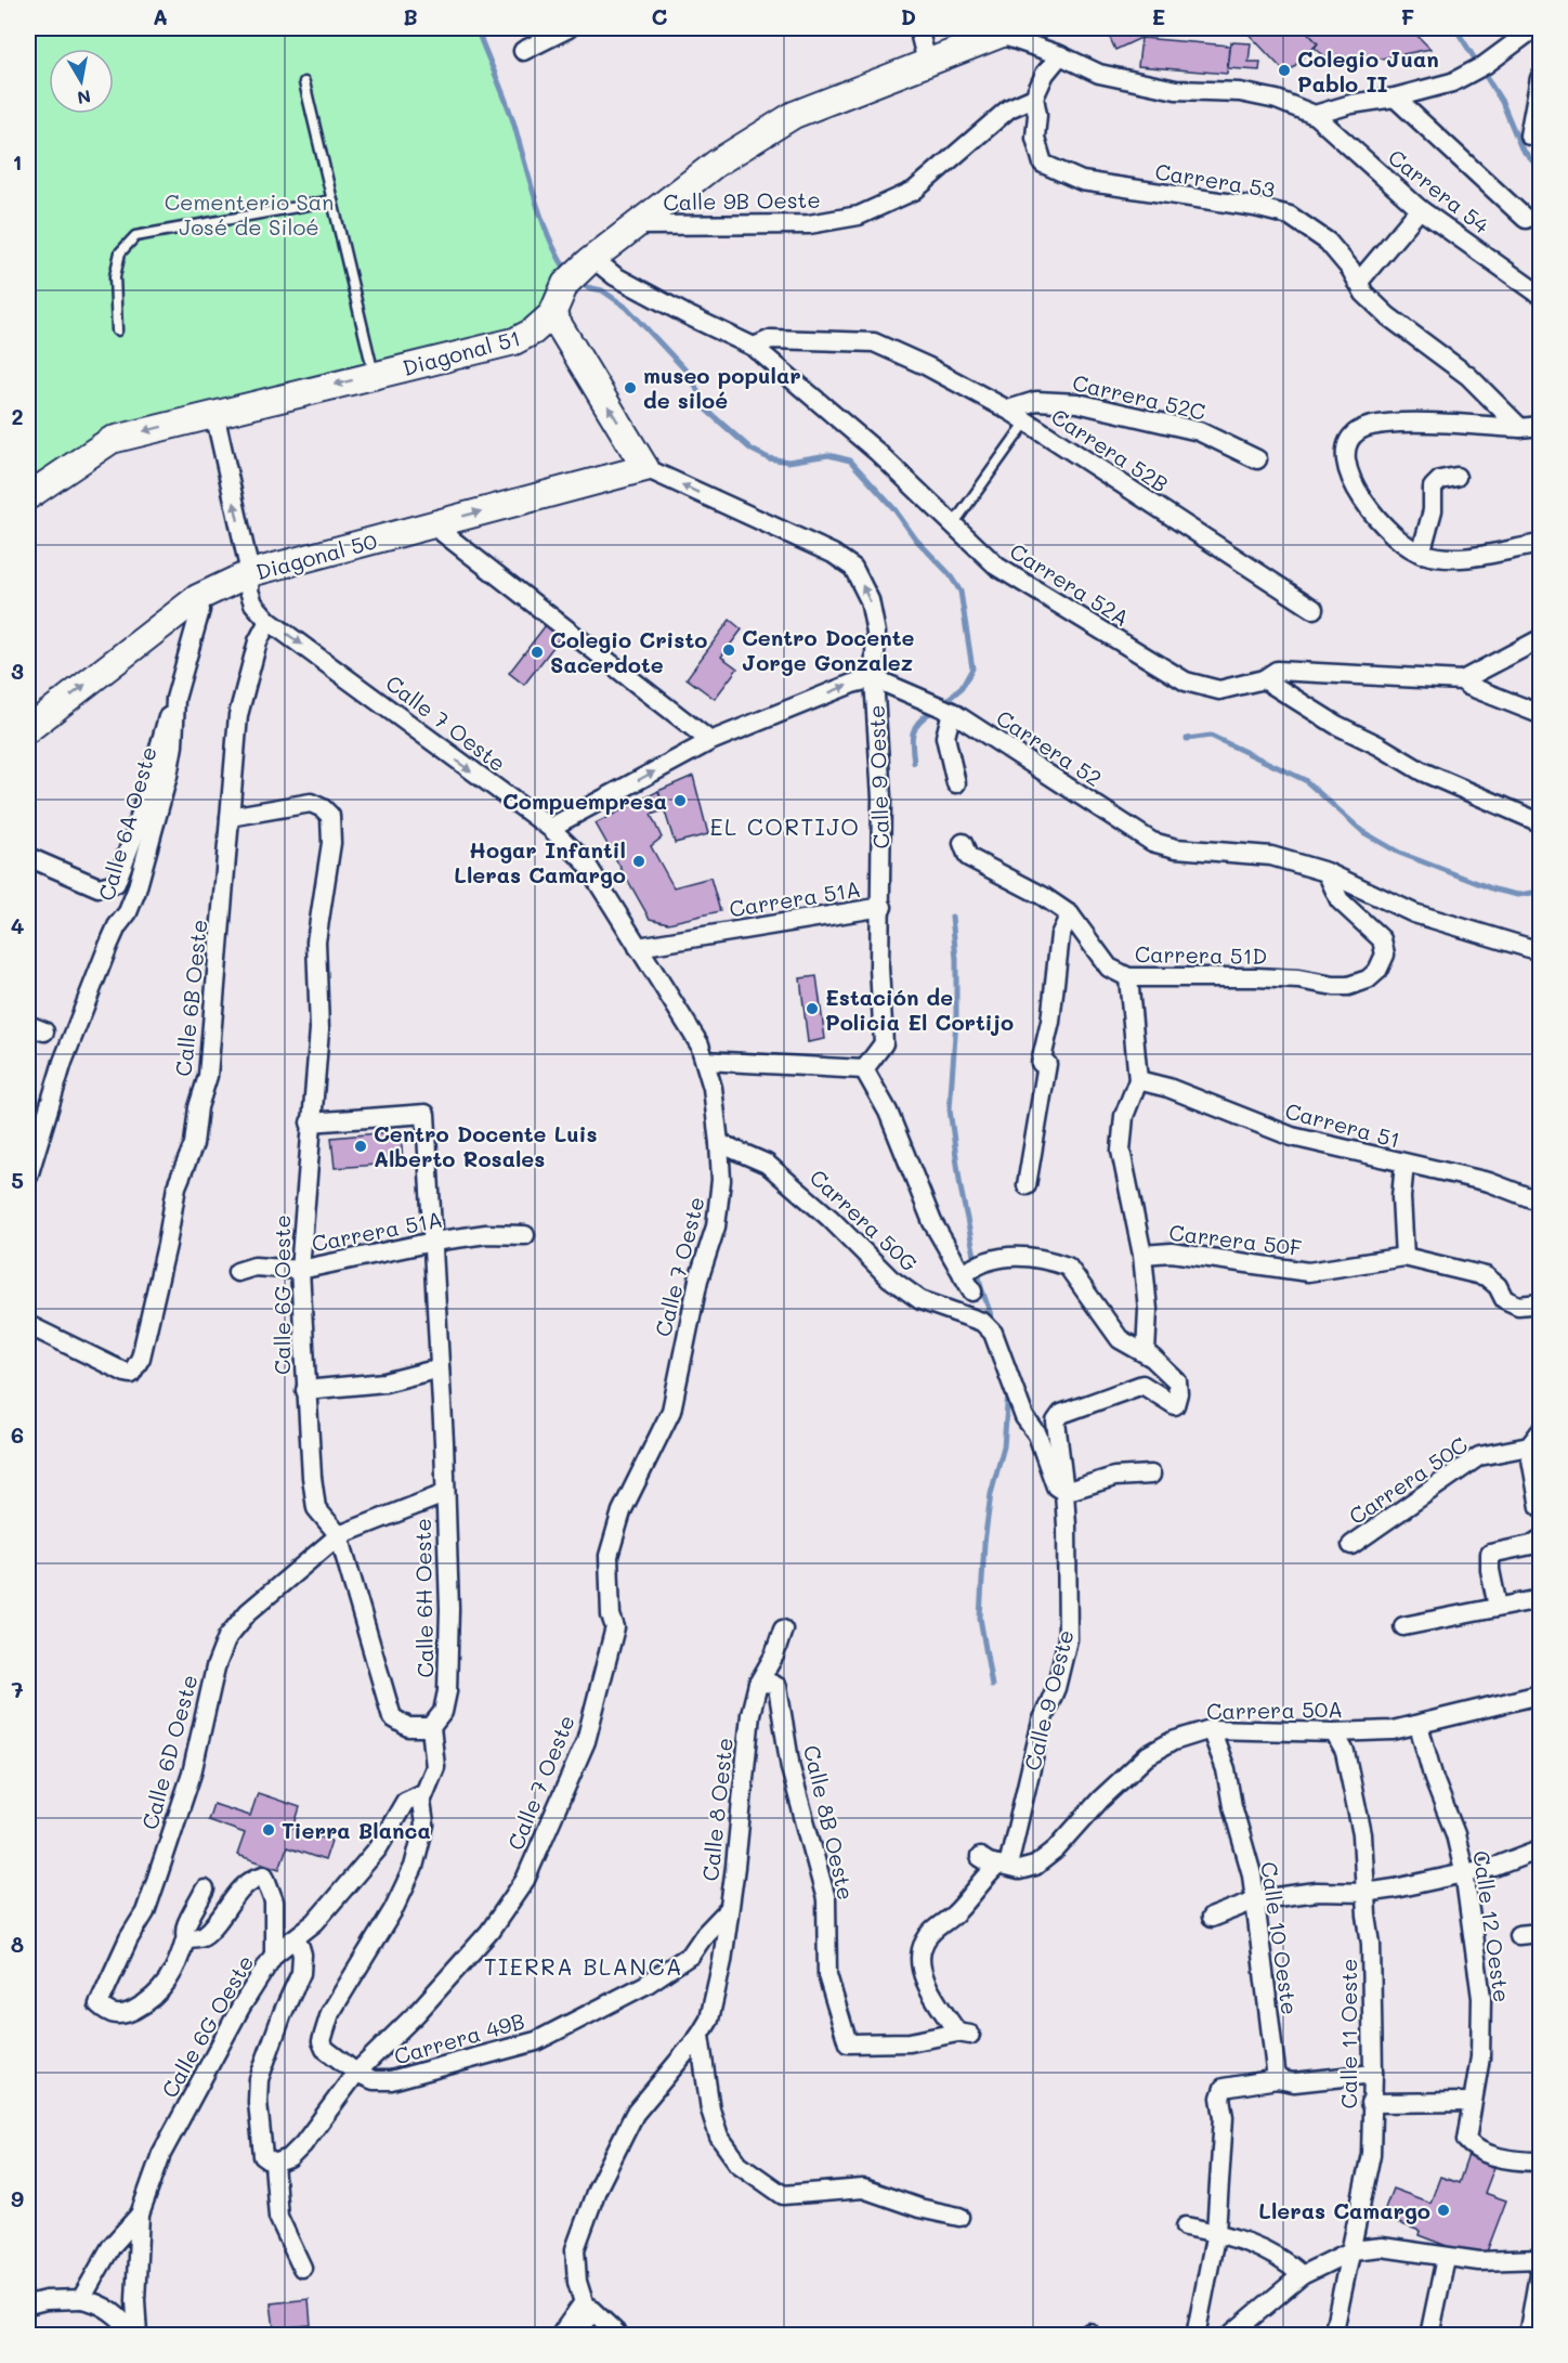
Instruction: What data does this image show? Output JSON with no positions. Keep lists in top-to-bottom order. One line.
{"streets":{"street":["Carrera 53","Carrera 54","Calle 9B Oeste","Diagonal 51","Carrera 52C","Carrera 52B","Diagonal 50","Carrera 52A","Calle 7 Oeste","Carrera 52","Calle 9 Oeste","Calle 6A Oeste","Carrera 51A","Carrera 51D","Calle 6B Oeste","Carrera 51","Carrera 50G","Carrera 50F","Calle 6G Oeste","Carrera 50C","Calle 6H Oeste","Carrera 50A","Calle 6D Oeste","Calle 8 Oeste","Calle 8B Oeste","Calle 12 Oeste","Calle 10 Oeste","Calle 11 Oeste","Carrera 49B"]},"crossings":[["Carrera 53","Calle 9B Oeste"],["Calle 9B Oeste","Diagonal 51"],["Diagonal 51","Carrera 52A"],["Diagonal 51","Calle 7 Oeste"],["Carrera 52C","Carrera 52B"],["Carrera 52B","Carrera 52A"],["Diagonal 50","Calle 7 Oeste"],["Diagonal 50","Calle 9 Oeste"],["Diagonal 50","Calle 6A Oeste"],["Calle 7 Oeste","Carrera 51A"],["Calle 7 Oeste","Calle 6B Oeste"],["Calle 7 Oeste","Carrera 50G"],["Calle 7 Oeste","Carrera 49B"],["Carrera 52","Calle 9 Oeste"],["Carrera 52","Carrera 51D"],["Calle 9 Oeste","Carrera 51A"],["Calle 9 Oeste","Carrera 50G"],["Calle 9 Oeste","Carrera 50A"],["Calle 9 Oeste","Calle 8B Oeste"],["Carrera 51A","Calle 6G Oeste"],["Carrera 51A","Calle 6H Oeste"],["Calle 6B Oeste","Calle 6G Oeste"],["Calle 6G Oeste","Calle 6H Oeste"],["Calle 6G Oeste","Calle 6D Oeste"],["Calle 6G Oeste","Carrera 49B"],["Carrera 50A","Calle 8B Oeste"],["Carrera 50A","Calle 12 Oeste"],["Carrera 50A","Calle 10 Oeste"],["Carrera 50A","Calle 11 Oeste"],["Calle 8 Oeste","Calle 8B Oeste"],["Calle 8 Oeste","Carrera 49B"]],"one_way":["Diagonal 50"],"districts":["EL CORTIJO","TIERRA BLANCA"],"parks":["Cementerio San José de Siloé"],"places":["Colegio Juan Pablo II","museo popular de siloé","Centro Docente Jorge Gonzalez","Colegio Cristo Sacerdote","Compuempresa","Hogar Infantil Lleras Camargo","Estación de Policia El Cortijo","Centro Docente Luis Alberto Rosales","Tierra Blanca","Lleras Camargo"],"north":"bottom","grid":{"columns":["A","B","C","D","E","F"],"rows":["1","2","3","4","5","6","7","8","9"]}}
